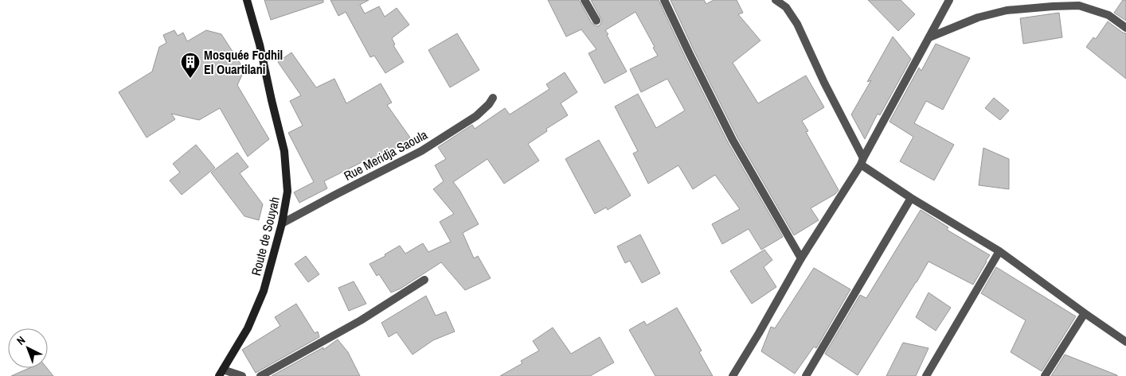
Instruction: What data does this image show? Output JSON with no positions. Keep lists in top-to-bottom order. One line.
{"streets":{"main road":["Route de Souyah"],"street":["Rue Meridja Saoula"]},"crossings":[["Rue Meridja Saoula","Route de Souyah"]],"places":{"building":["Mosquée Fodhil El Ouartilani"]},"north":"top left"}
